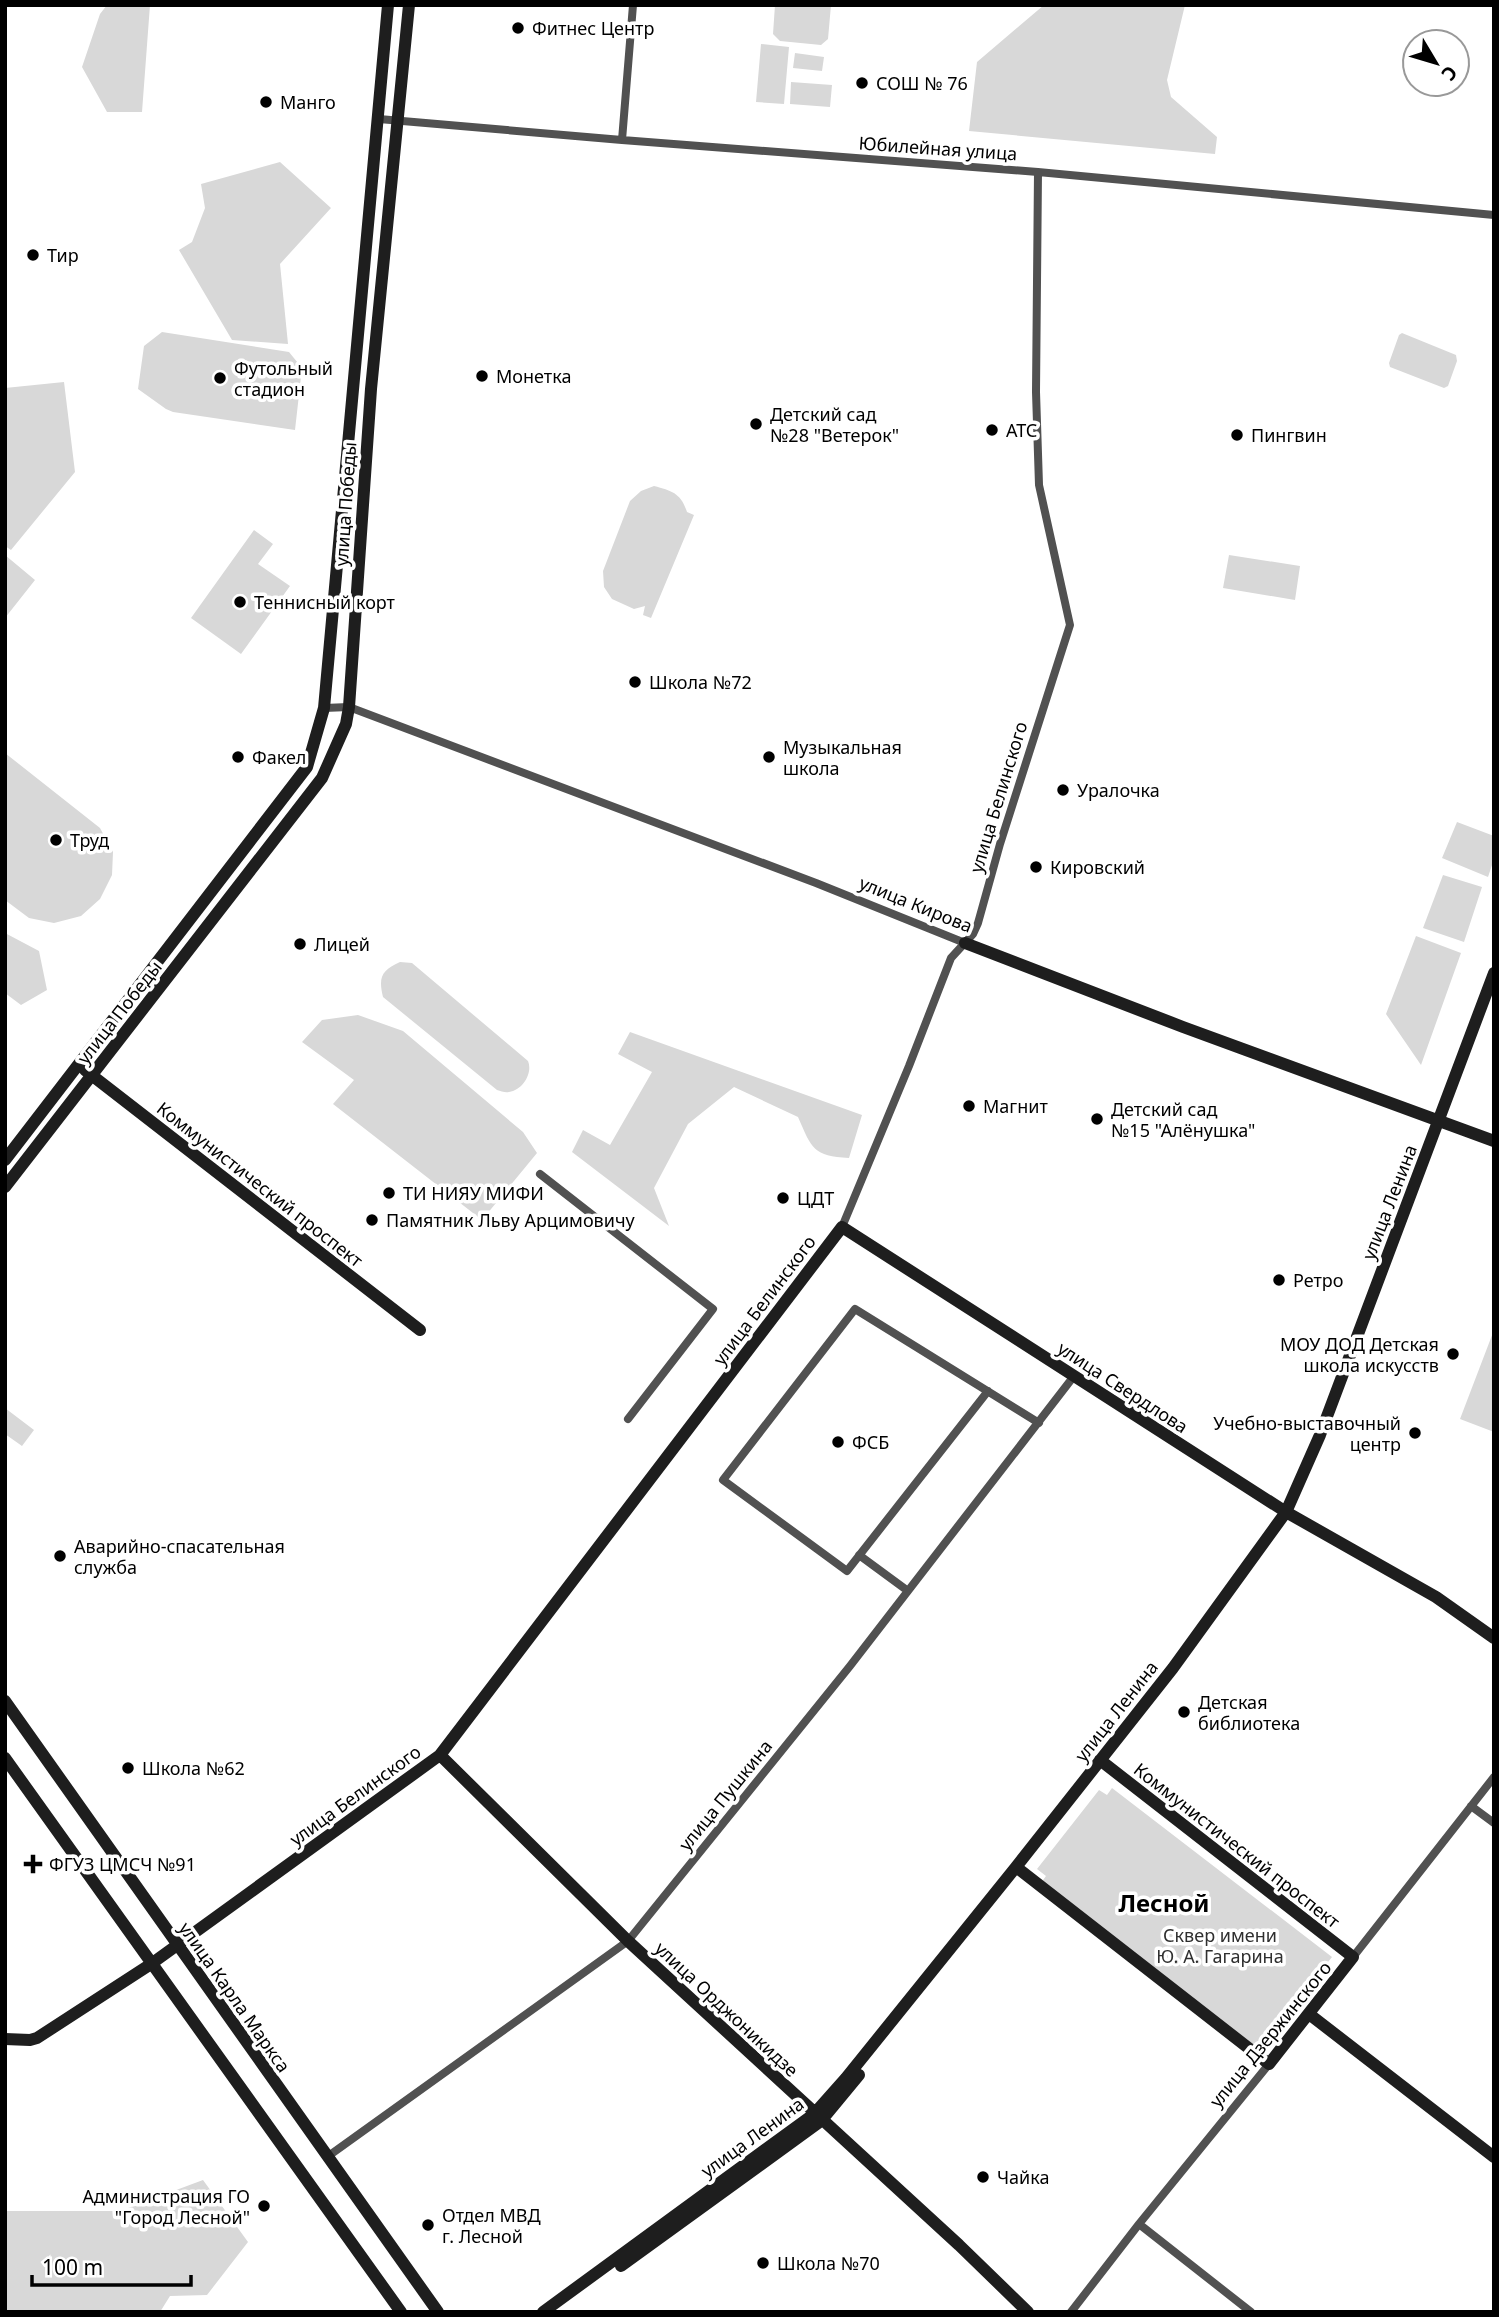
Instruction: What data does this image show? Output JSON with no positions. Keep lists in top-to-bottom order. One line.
{"streets":{"street":["Юбилейная улица","улица Победы","улица Белинского","улица Кирова","Коммунистический проспект","улица Ленина","улица Свердлова","улица Пушкина","улица Карла Маркса","улица Орджоникидзе","улица Дзержинского"]},"crossings":[["Юбилейная улица","улица Победы"],["Юбилейная улица","улица Белинского"],["улица Победы","улица Кирова"],["улица Победы","Коммунистический проспект"],["улица Белинского","улица Кирова"],["улица Белинского","улица Свердлова"],["улица Белинского","улица Карла Маркса"],["улица Белинского","улица Орджоникидзе"],["улица Кирова","улица Ленина"],["Коммунистический проспект","улица Ленина"],["Коммунистический проспект","улица Дзержинского"],["улица Ленина","улица Свердлова"],["улица Ленина","улица Орджоникидзе"],["улица Свердлова","улица Пушкина"],["улица Пушкина","улица Карла Маркса"],["улица Пушкина","улица Орджоникидзе"]],"districts":["Лесной"],"parks":["Сквер имени Ю. А. Гагарина"],"places":{"other":["Фитнес Центр","СОШ № 76","Манго","Тир","Монетка","Футольный стадион","Детский сад №28 \"Ветерок\"","АТС","Пингвин","Теннисный корт","Школа №72","Факел","Музыкальная школа","Уралочка","Труд","Кировский","Лицей","Магнит","Детский сад №15 \"Алёнушка\"","ТИ НИЯУ МИФИ","ЦДТ","Памятник Льву Арцимовичу","Ретро","МОУ ДОД Детская школа искусств","Учебно-выставочный центр","ФСБ","Аварийно-спасательная служба","Детская библиотека","Школа №62","Чайка","Администрация ГО \"Город Лесной\"","Отдел МВД г. Лесной","Школа №70"],"health":["ФГУЗ ЦМСЧ №91"]},"scale_bar":"100 m","north":"bottom right"}
